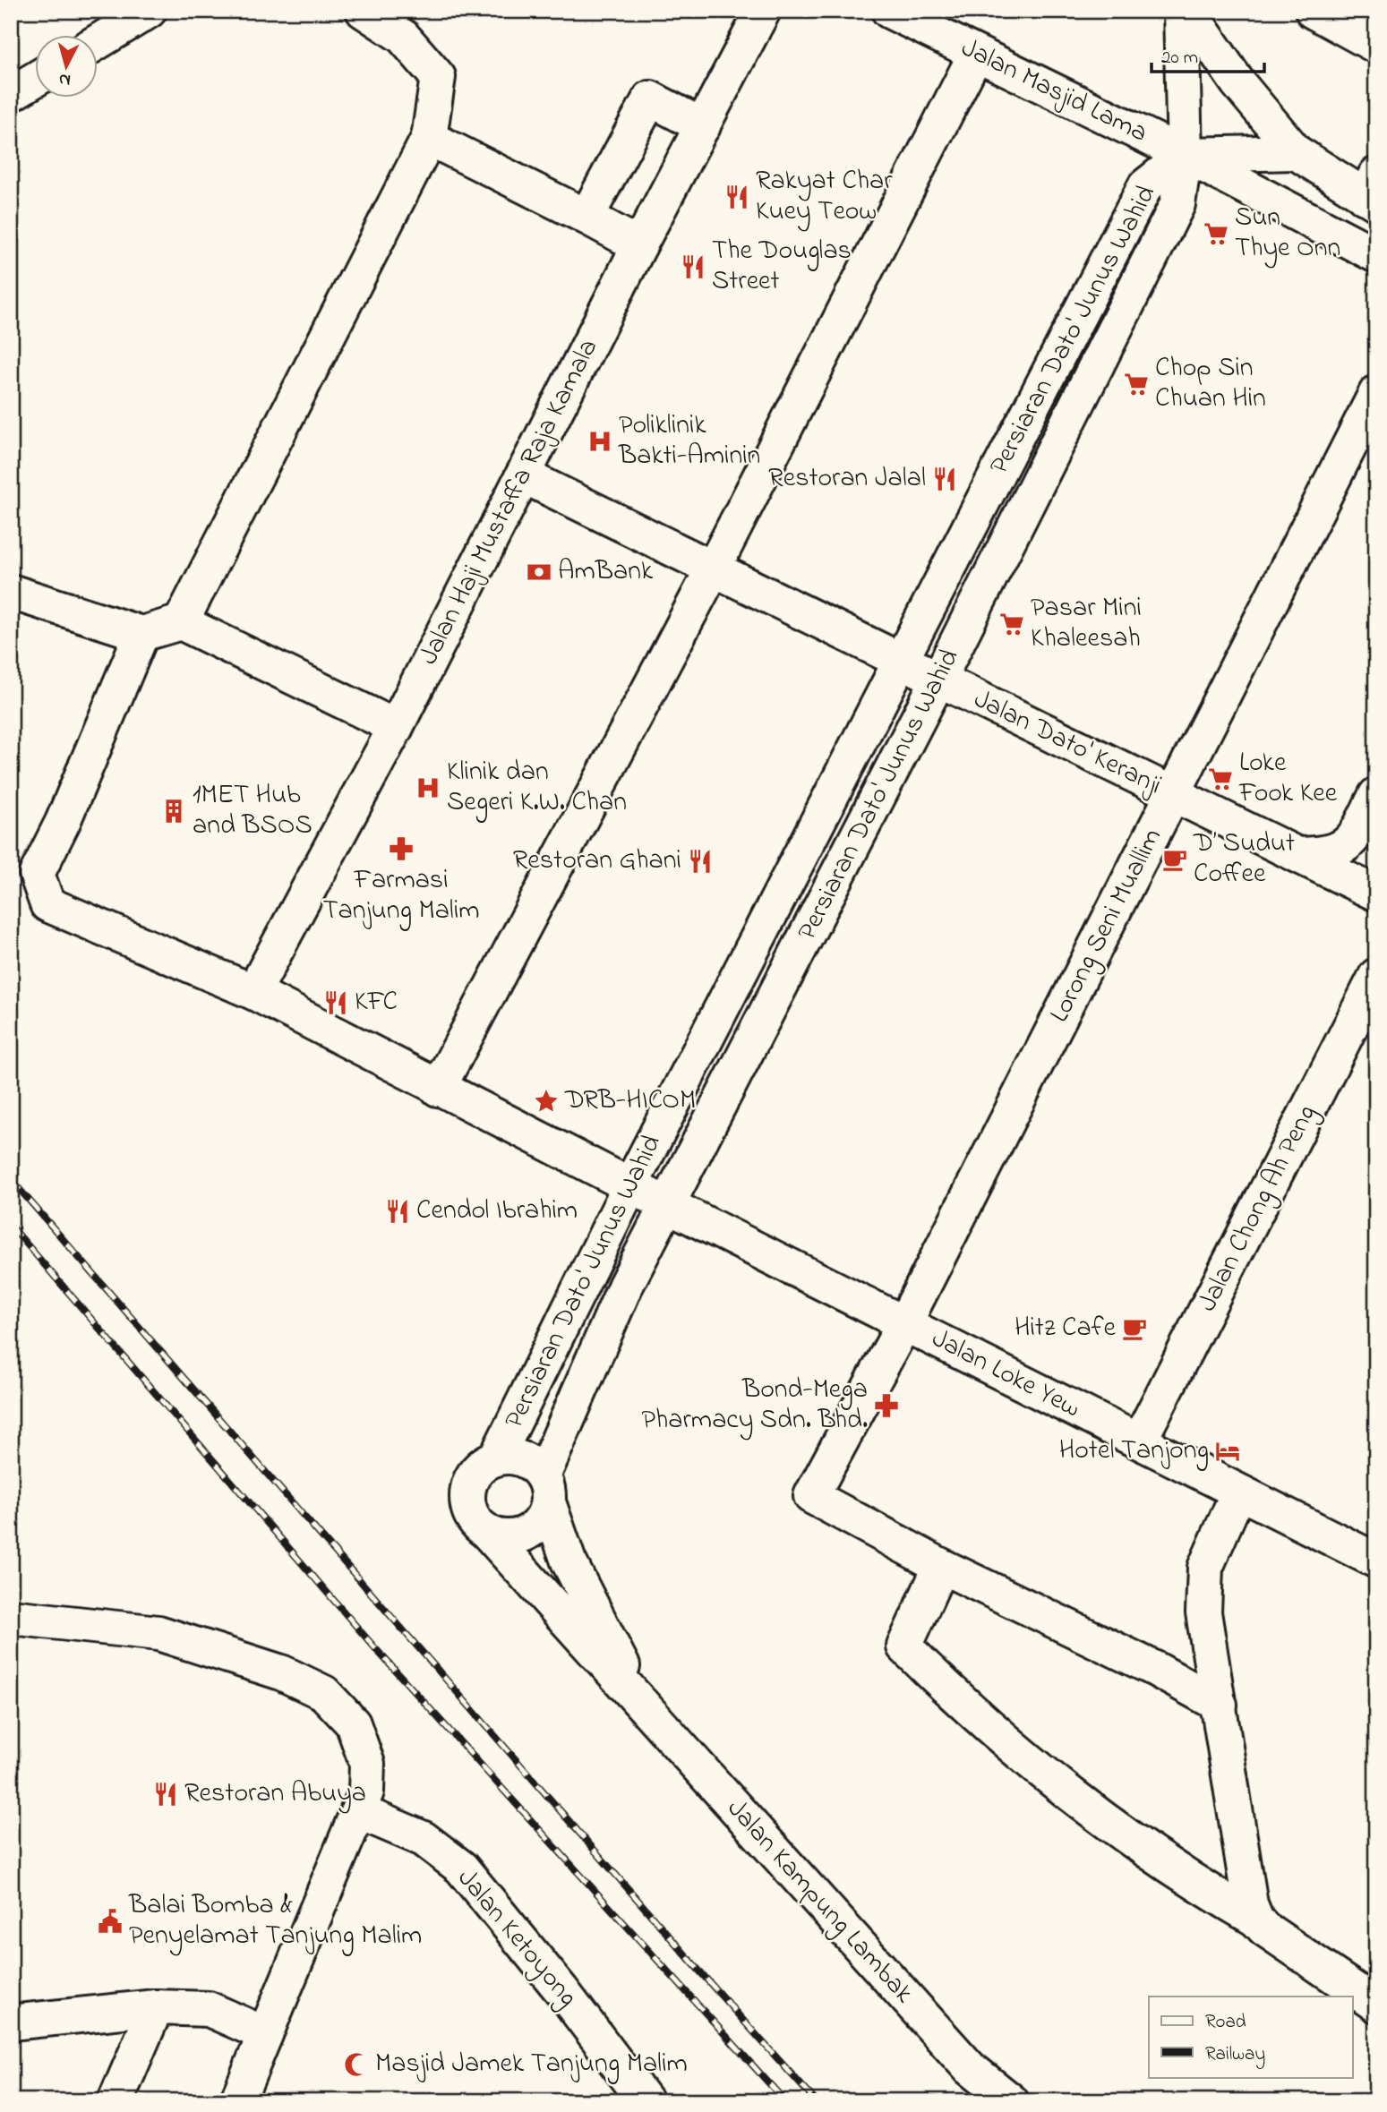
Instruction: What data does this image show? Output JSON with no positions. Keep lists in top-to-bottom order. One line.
{"streets":{"street":["Jalan Masjid Lama","Persiaran Dato' Junus Wahid","Jalan Haji Mustaffa Raja Kamala","Jalan Dato' Keranji","Lorong Seni Muallim","Jalan Chong Ah Peng","Jalan Loke Yew","Jalan Kampung Lambak","Jalan Ketoyong"]},"crossings":[["Jalan Masjid Lama","Persiaran Dato' Junus Wahid"],["Persiaran Dato' Junus Wahid","Jalan Dato' Keranji"],["Persiaran Dato' Junus Wahid","Jalan Loke Yew"],["Persiaran Dato' Junus Wahid","Jalan Kampung Lambak"],["Jalan Haji Mustaffa Raja Kamala","Jalan Dato' Keranji"],["Jalan Haji Mustaffa Raja Kamala","Jalan Loke Yew"],["Jalan Dato' Keranji","Lorong Seni Muallim"],["Lorong Seni Muallim","Jalan Loke Yew"],["Jalan Chong Ah Peng","Jalan Loke Yew"]],"places":{"restaurant":["Rakyat Char Kuey Teow","The Douglas Street","Restoran Jalal","Restoran Ghani","KFC","Cendol Ibrahim","Restoran Abuya"],"supermarket":["Sun Thye Onn","Chop Sin Chuan Hin","Pasar Mini Khaleesah","Loke Fook Kee"],"hospital":["Poliklinik Bakti-Aminin","Klinik dan Segeri K.W. Chan"],"bank":["AmBank"],"building":["1MET Hub and BSOS"],"pharmacy":["Farmasi Tanjung Malim","Bond-Mega Pharmacy Sdn. Bhd."],"cafe":["D’ Sudut Coffee","Hitz Cafe"],"place":["DRB-HICOM"],"hotel":["Hotel Tanjong"],"public building":["Balai Bomba & Penyelamat Tanjung Malim"],"mosque":["Masjid Jamek Tanjung Malim"]},"legend":["Road","Railway"],"scale_bar":"20 m","north":"bottom"}
